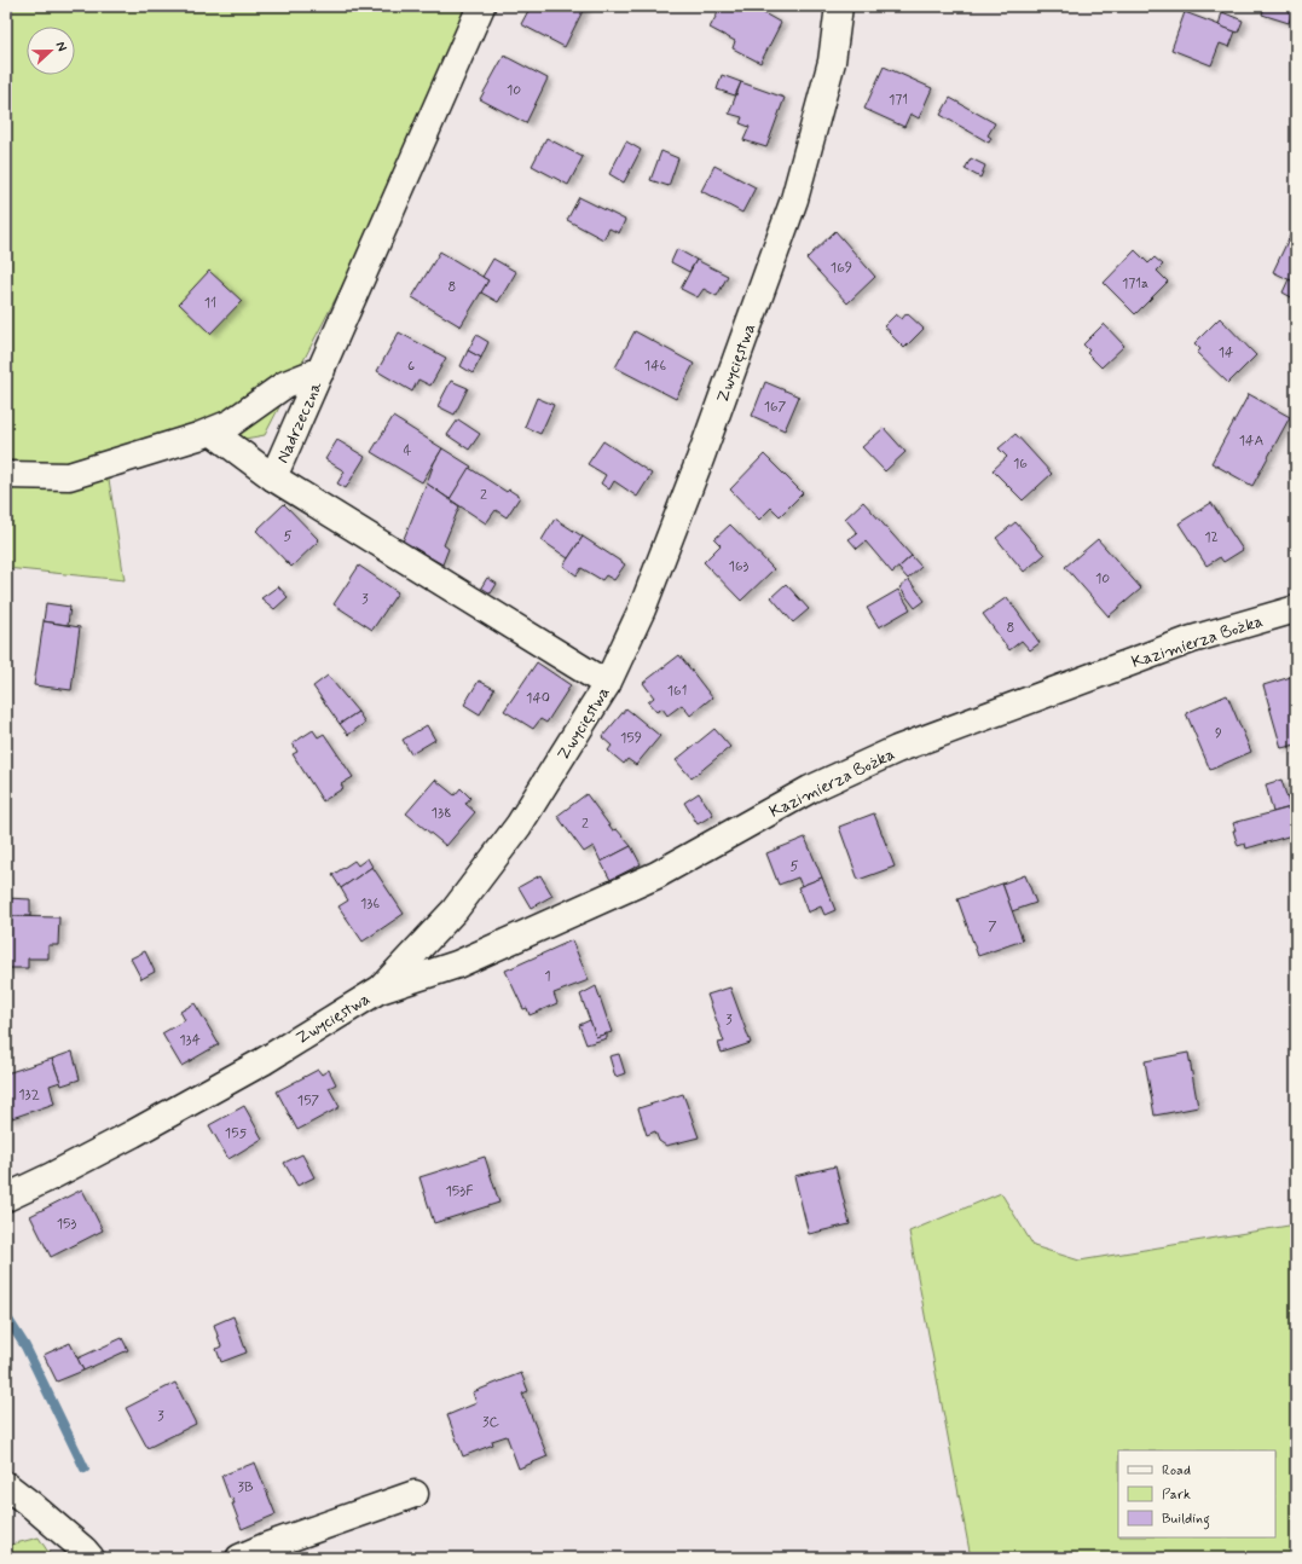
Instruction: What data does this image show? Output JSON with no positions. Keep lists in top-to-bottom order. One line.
{"streets":{"street":["Zwycięstwa","Nadrzeczna","Kazimierza Bożka"]},"crossings":[["Zwycięstwa","Nadrzeczna"],["Zwycięstwa","Kazimierza Bożka"]],"house_numbers":["10","171","169","171a","8","11","14","6","146","167","14A","4","16","2","5","12","163","10","3","8","161","140","9","159","138","2","5","136","7","1","3","134","132","157","155","153F","153","3","3C","3B"],"legend":["Road","Park","Building"],"north":"right"}
